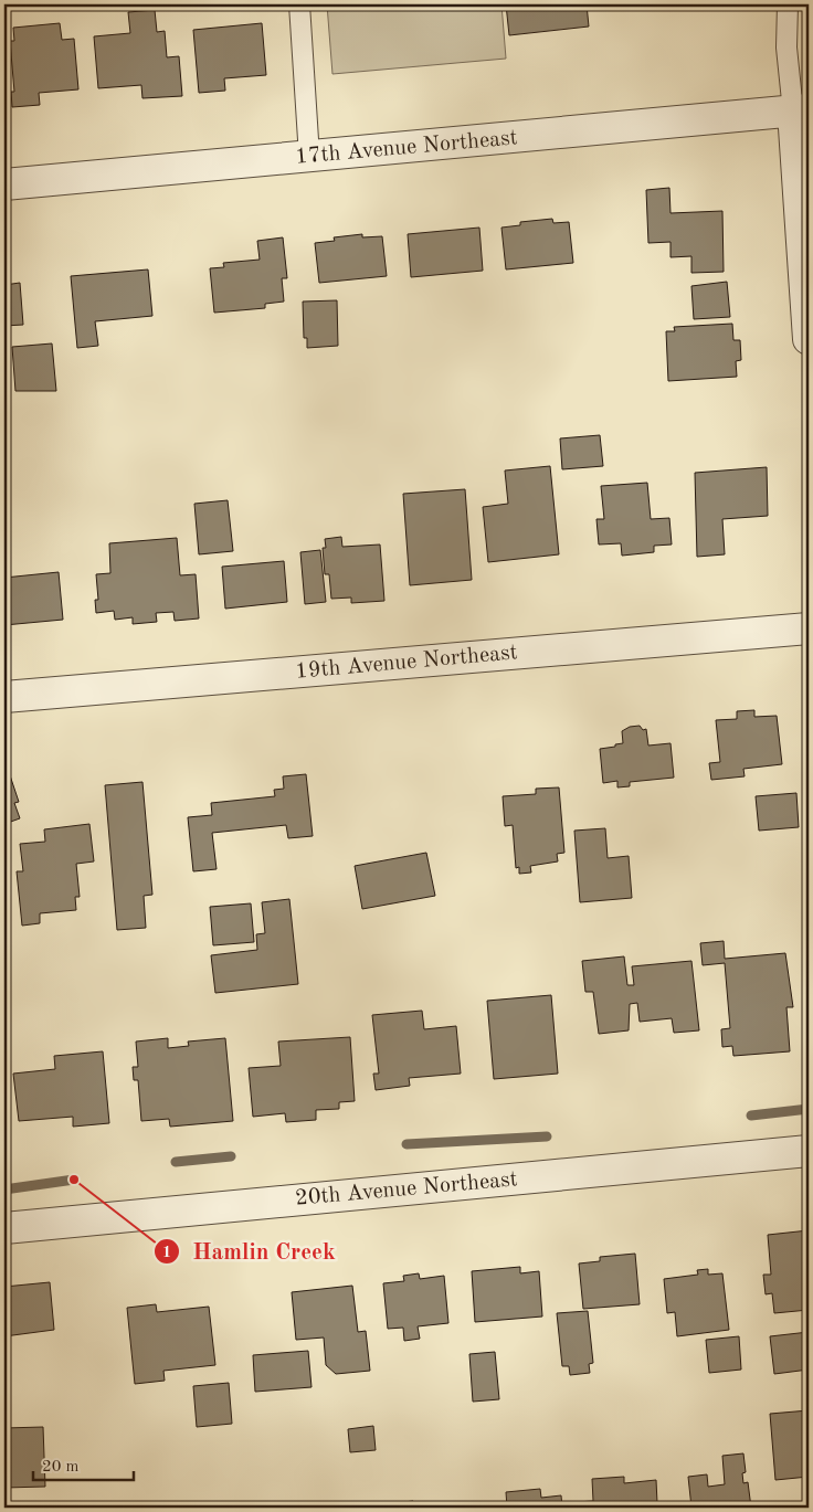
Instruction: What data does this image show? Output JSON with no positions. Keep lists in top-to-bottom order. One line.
{"streets":{"street":["17th Avenue Northeast","19th Avenue Northeast","20th Avenue Northeast"]},"places":["Hamlin Creek"],"scale_bar":"20 m"}
